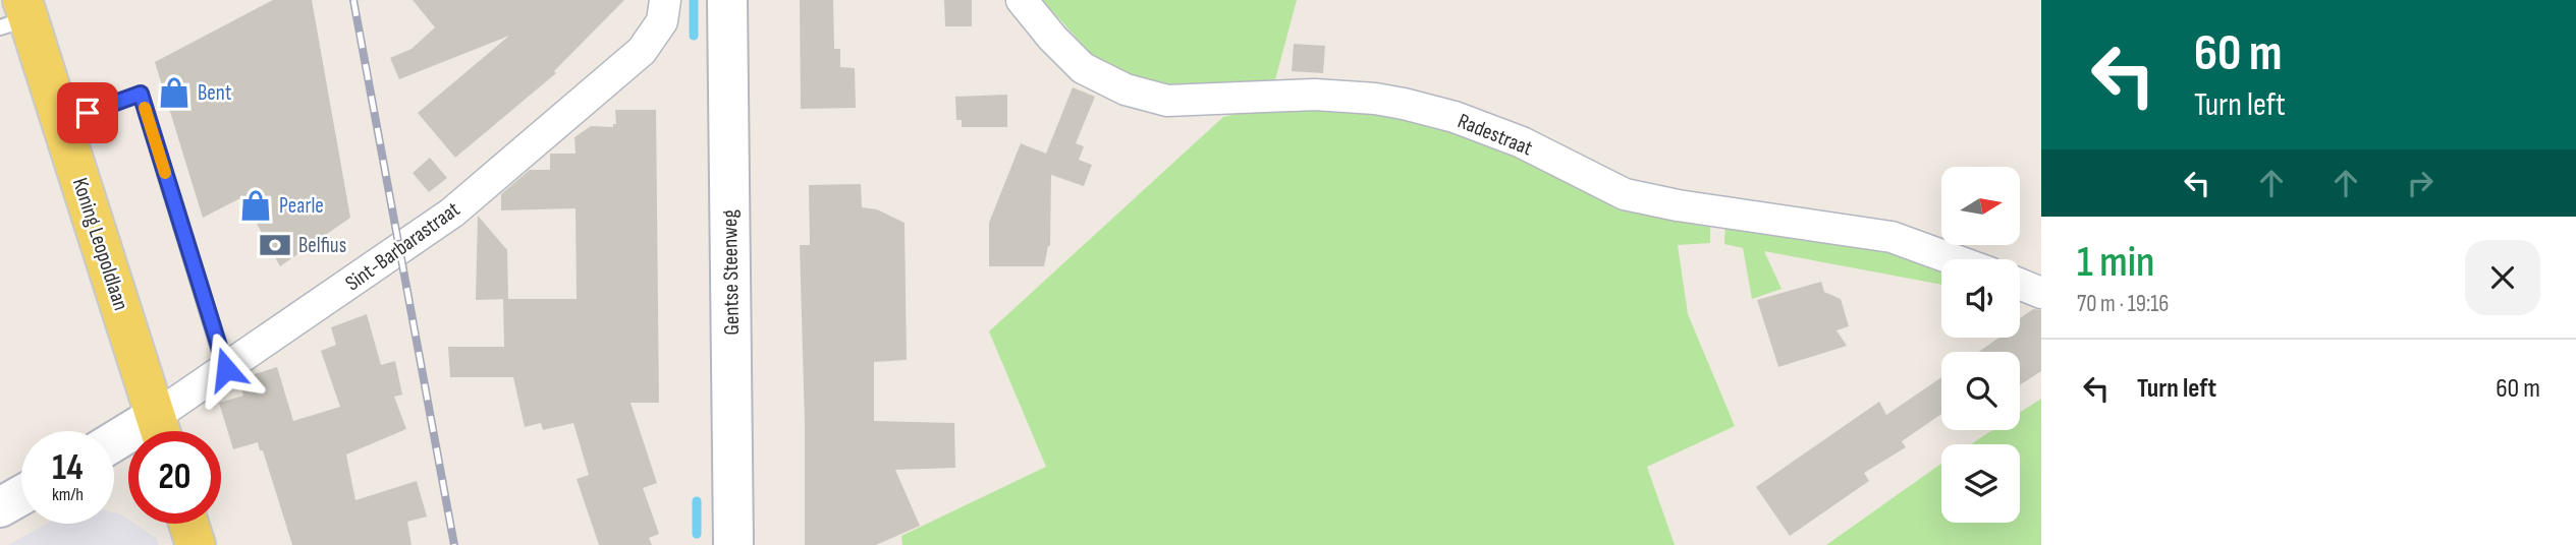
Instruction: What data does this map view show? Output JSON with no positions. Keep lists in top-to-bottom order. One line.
{"streets":{"main road":["Koning Leopoldlaan"],"street":["Radestraat","Sint-Barbarastraat","Gentse Steenweg"]},"crossings":[["Koning Leopoldlaan","Sint-Barbarastraat"]],"places":{"shop":["Bent","Pearle"],"bank":["Belfius"]},"north":"right","page":{"turn":["60 m","Turn left"],"heading":["1 min","70 m · 19:16"],"list":[{"name":"Turn left","value":"60 m"}],"speed":"14 km/h","limit":"20"}}
